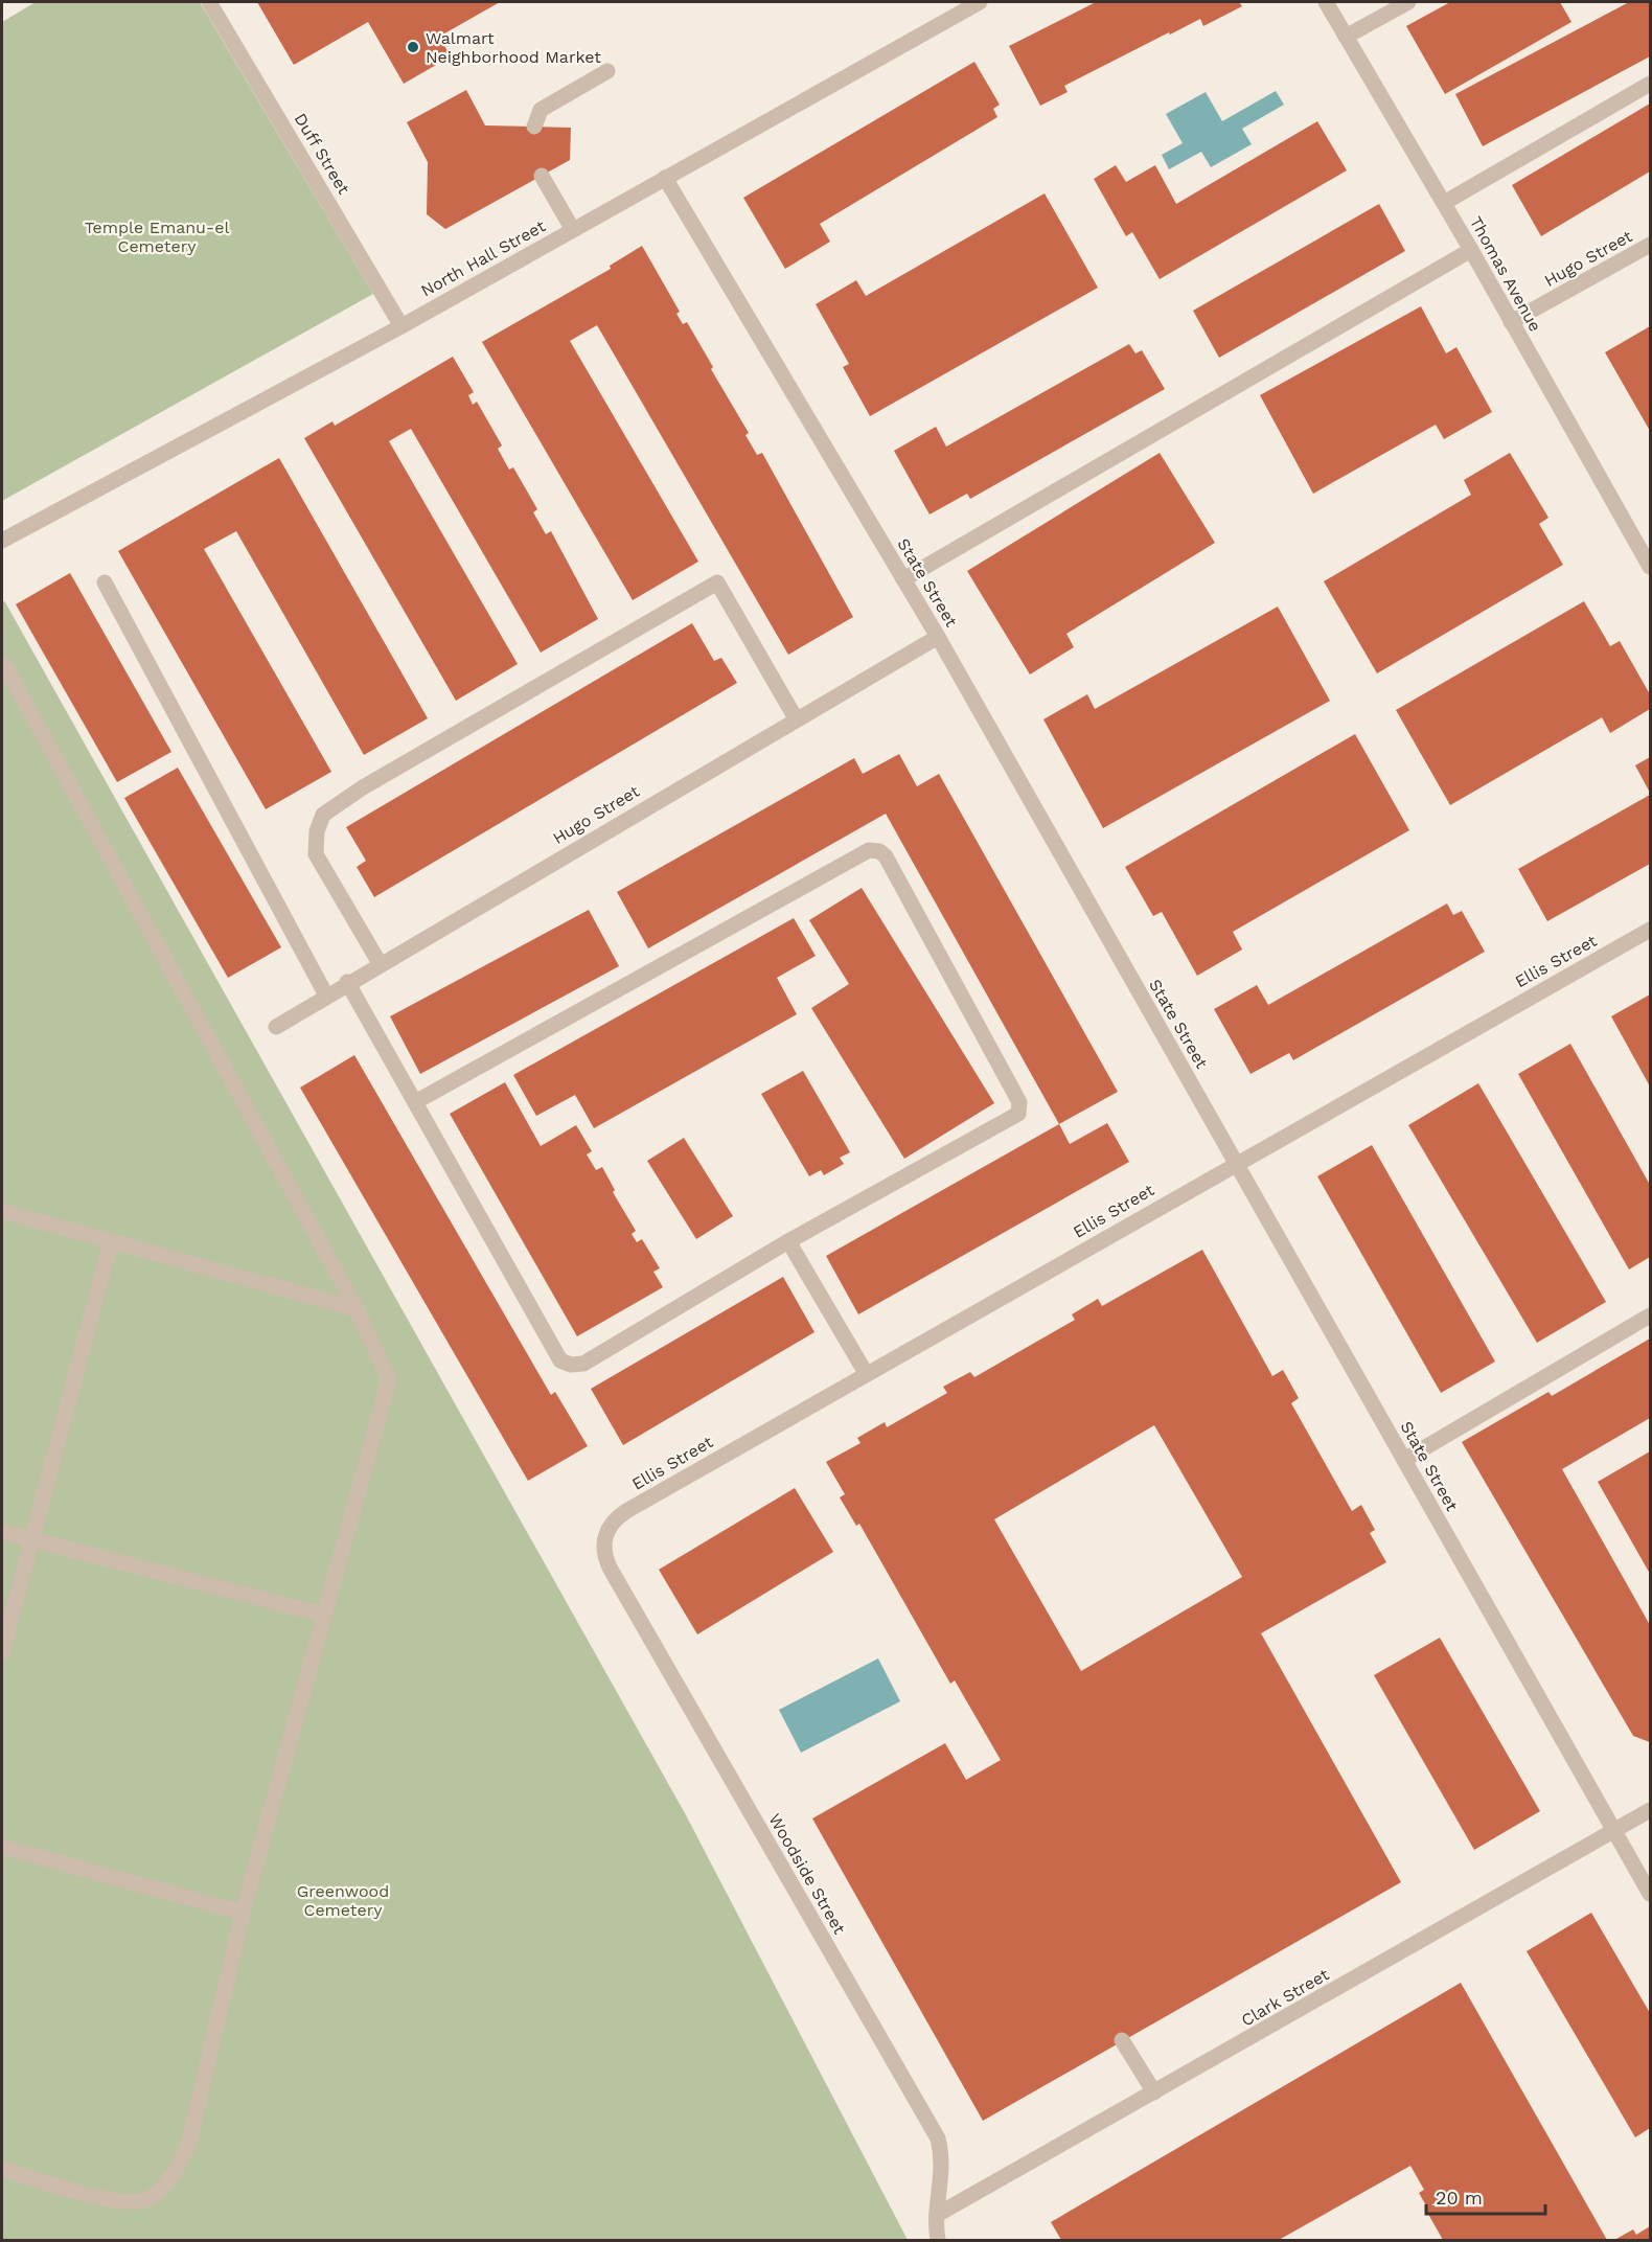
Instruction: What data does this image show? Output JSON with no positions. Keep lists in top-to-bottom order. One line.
{"streets":{"street":["Duff Street","North Hall Street","Hugo Street","Thomas Avenue","State Street","Ellis Street","Woodside Street","Clark Street"]},"crossings":[["Duff Street","North Hall Street"],["North Hall Street","State Street"],["Hugo Street","Thomas Avenue"],["Hugo Street","State Street"],["State Street","Ellis Street"],["State Street","Clark Street"],["Ellis Street","Woodside Street"],["Woodside Street","Clark Street"]],"parks":["Temple Emanu-el Cemetery","Greenwood Cemetery"],"places":["Walmart Neighborhood Market"],"scale_bar":"20 m"}
